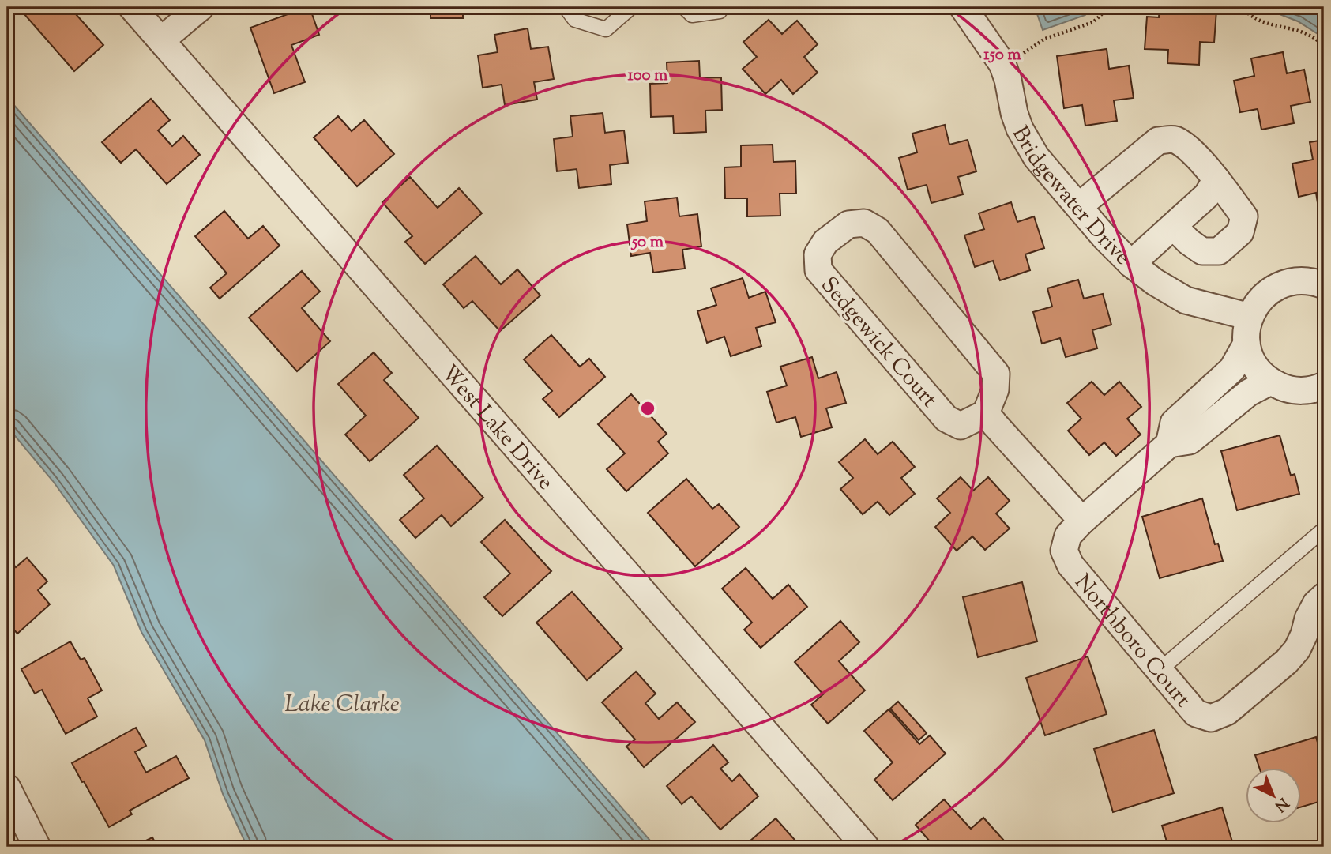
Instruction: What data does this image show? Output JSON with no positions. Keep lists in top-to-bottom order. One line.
{"streets":{"street":["Bridgewater Drive","Sedgewick Court","West Lake Drive","Northboro Court"]},"water":["Lake Clarke"],"north":"bottom right","rings":["150 m","100 m","50 m"]}
